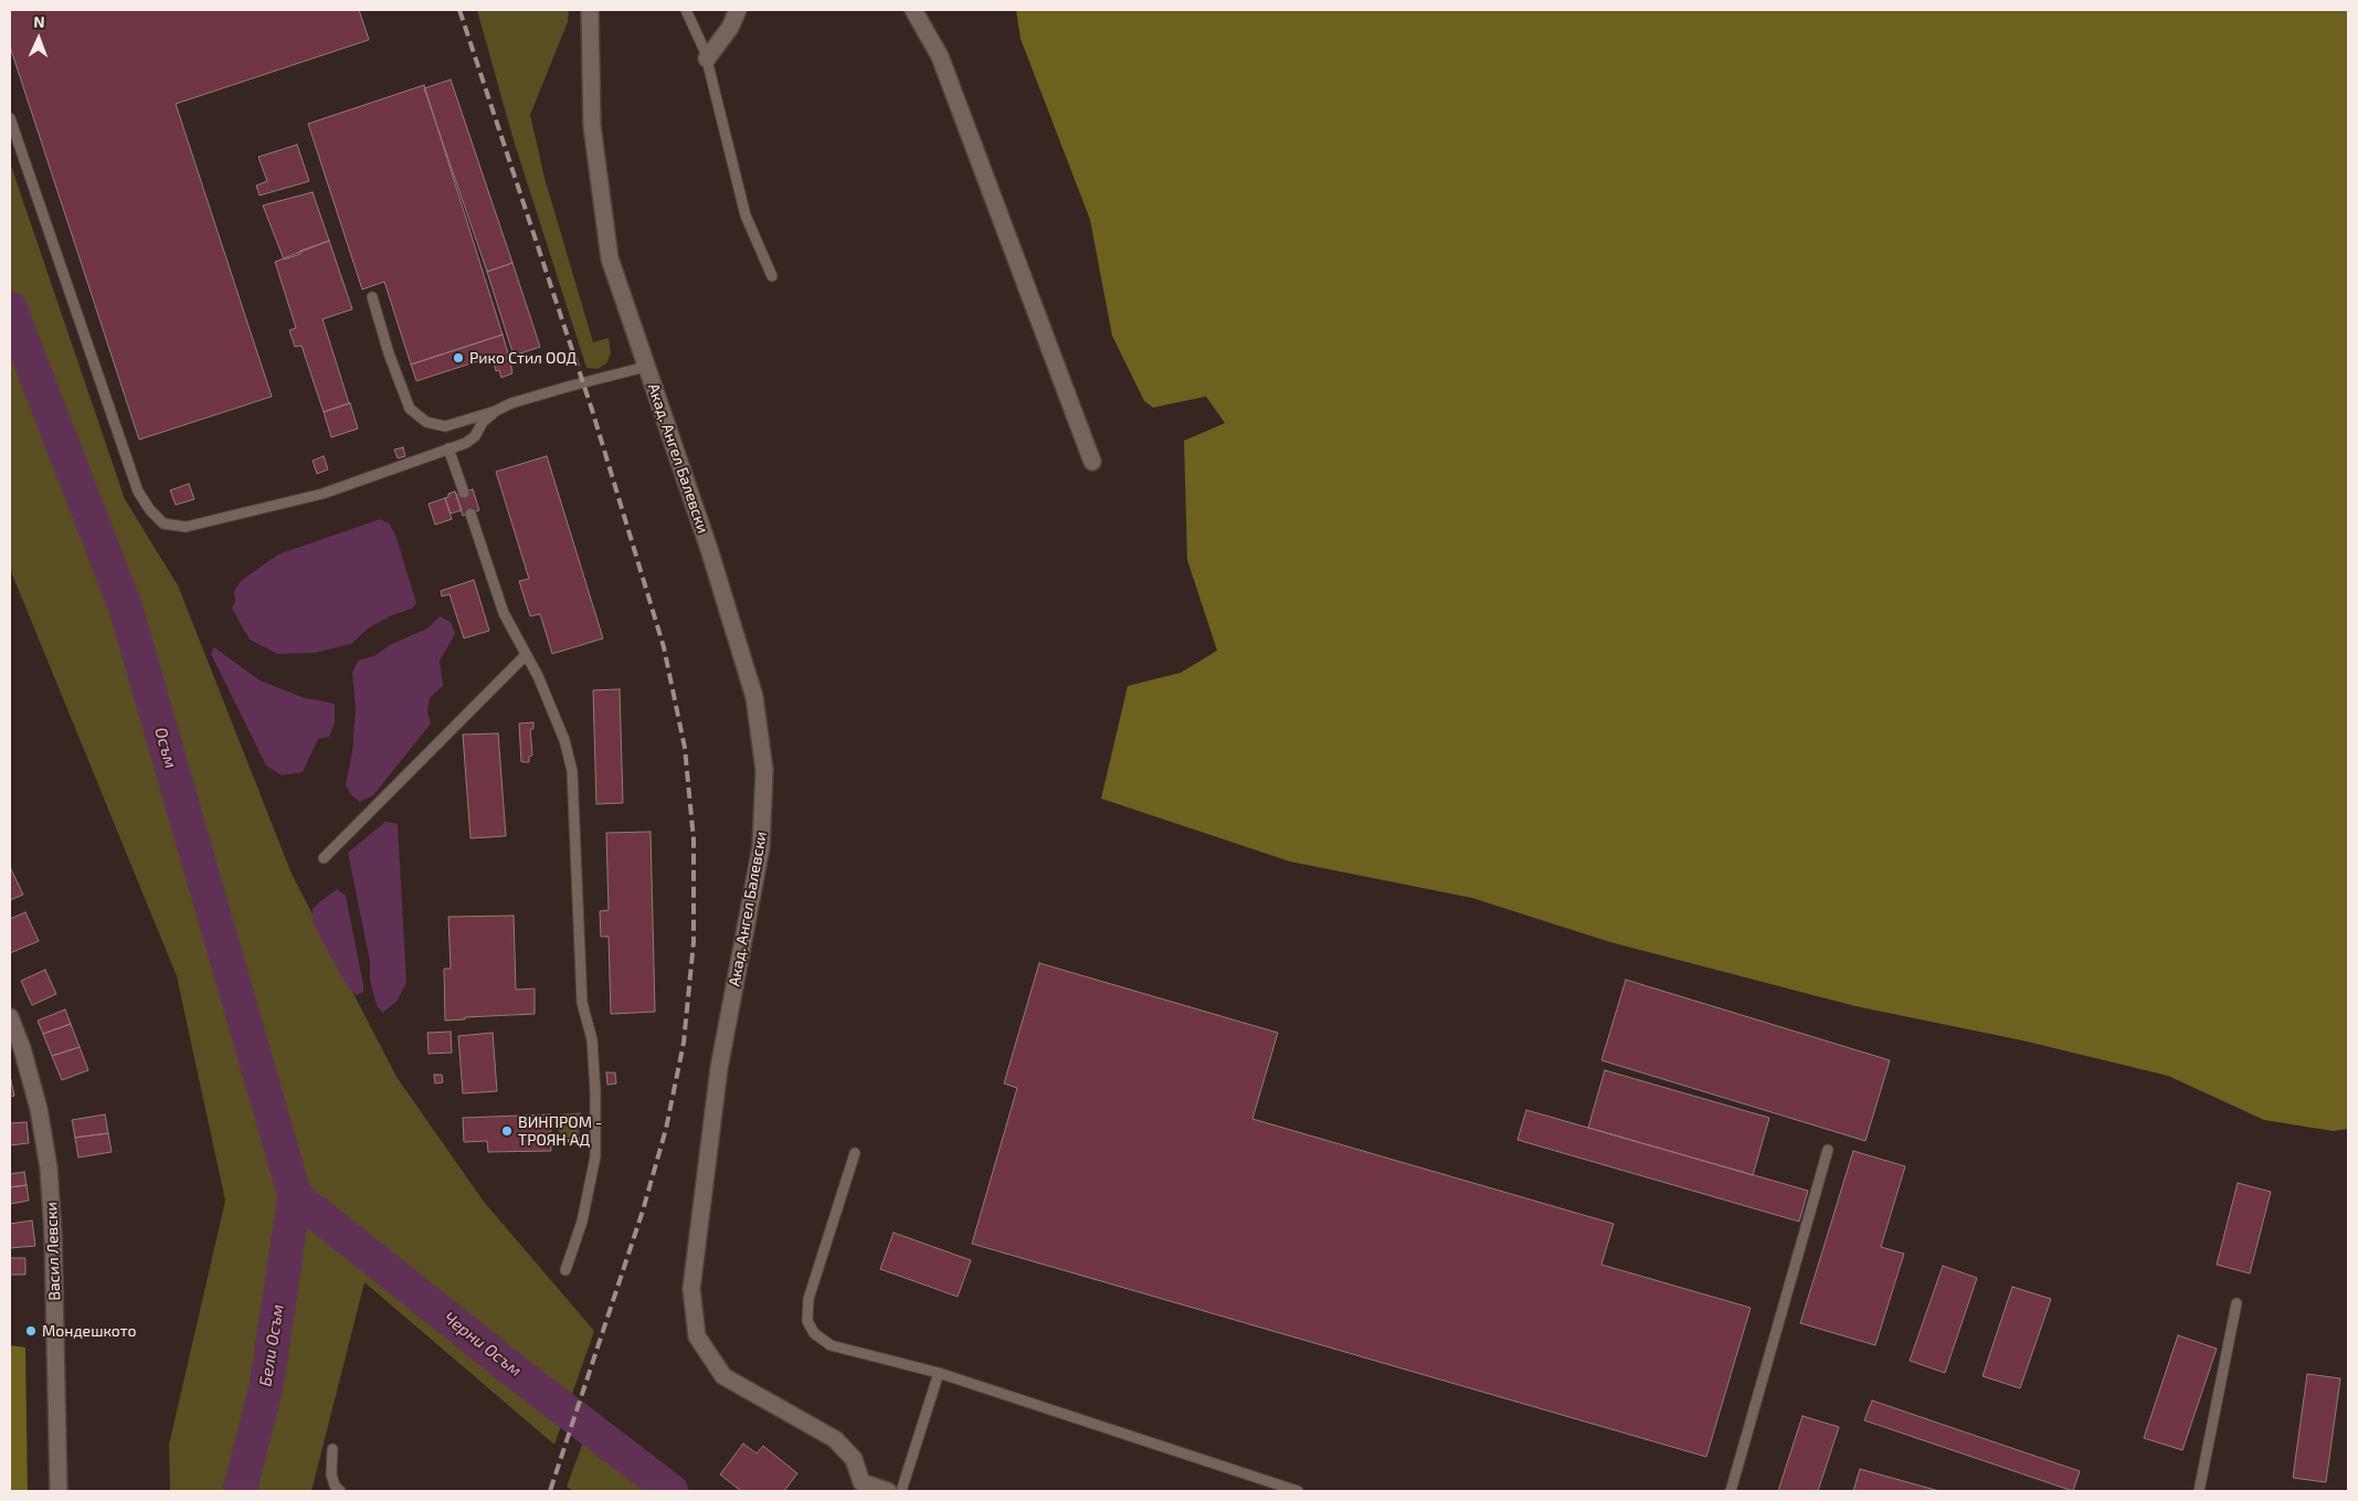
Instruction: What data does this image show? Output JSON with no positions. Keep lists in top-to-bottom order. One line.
{"streets":{"street":["Акад. Ангел Балевски","Васил Левски"]},"water":["Осъм","Черни Осъм","Бели Осъм"],"places":["Рико Стил ООД","ВИНПРОМ - ТРОЯН АД","Мондешкото"],"north":"top"}
